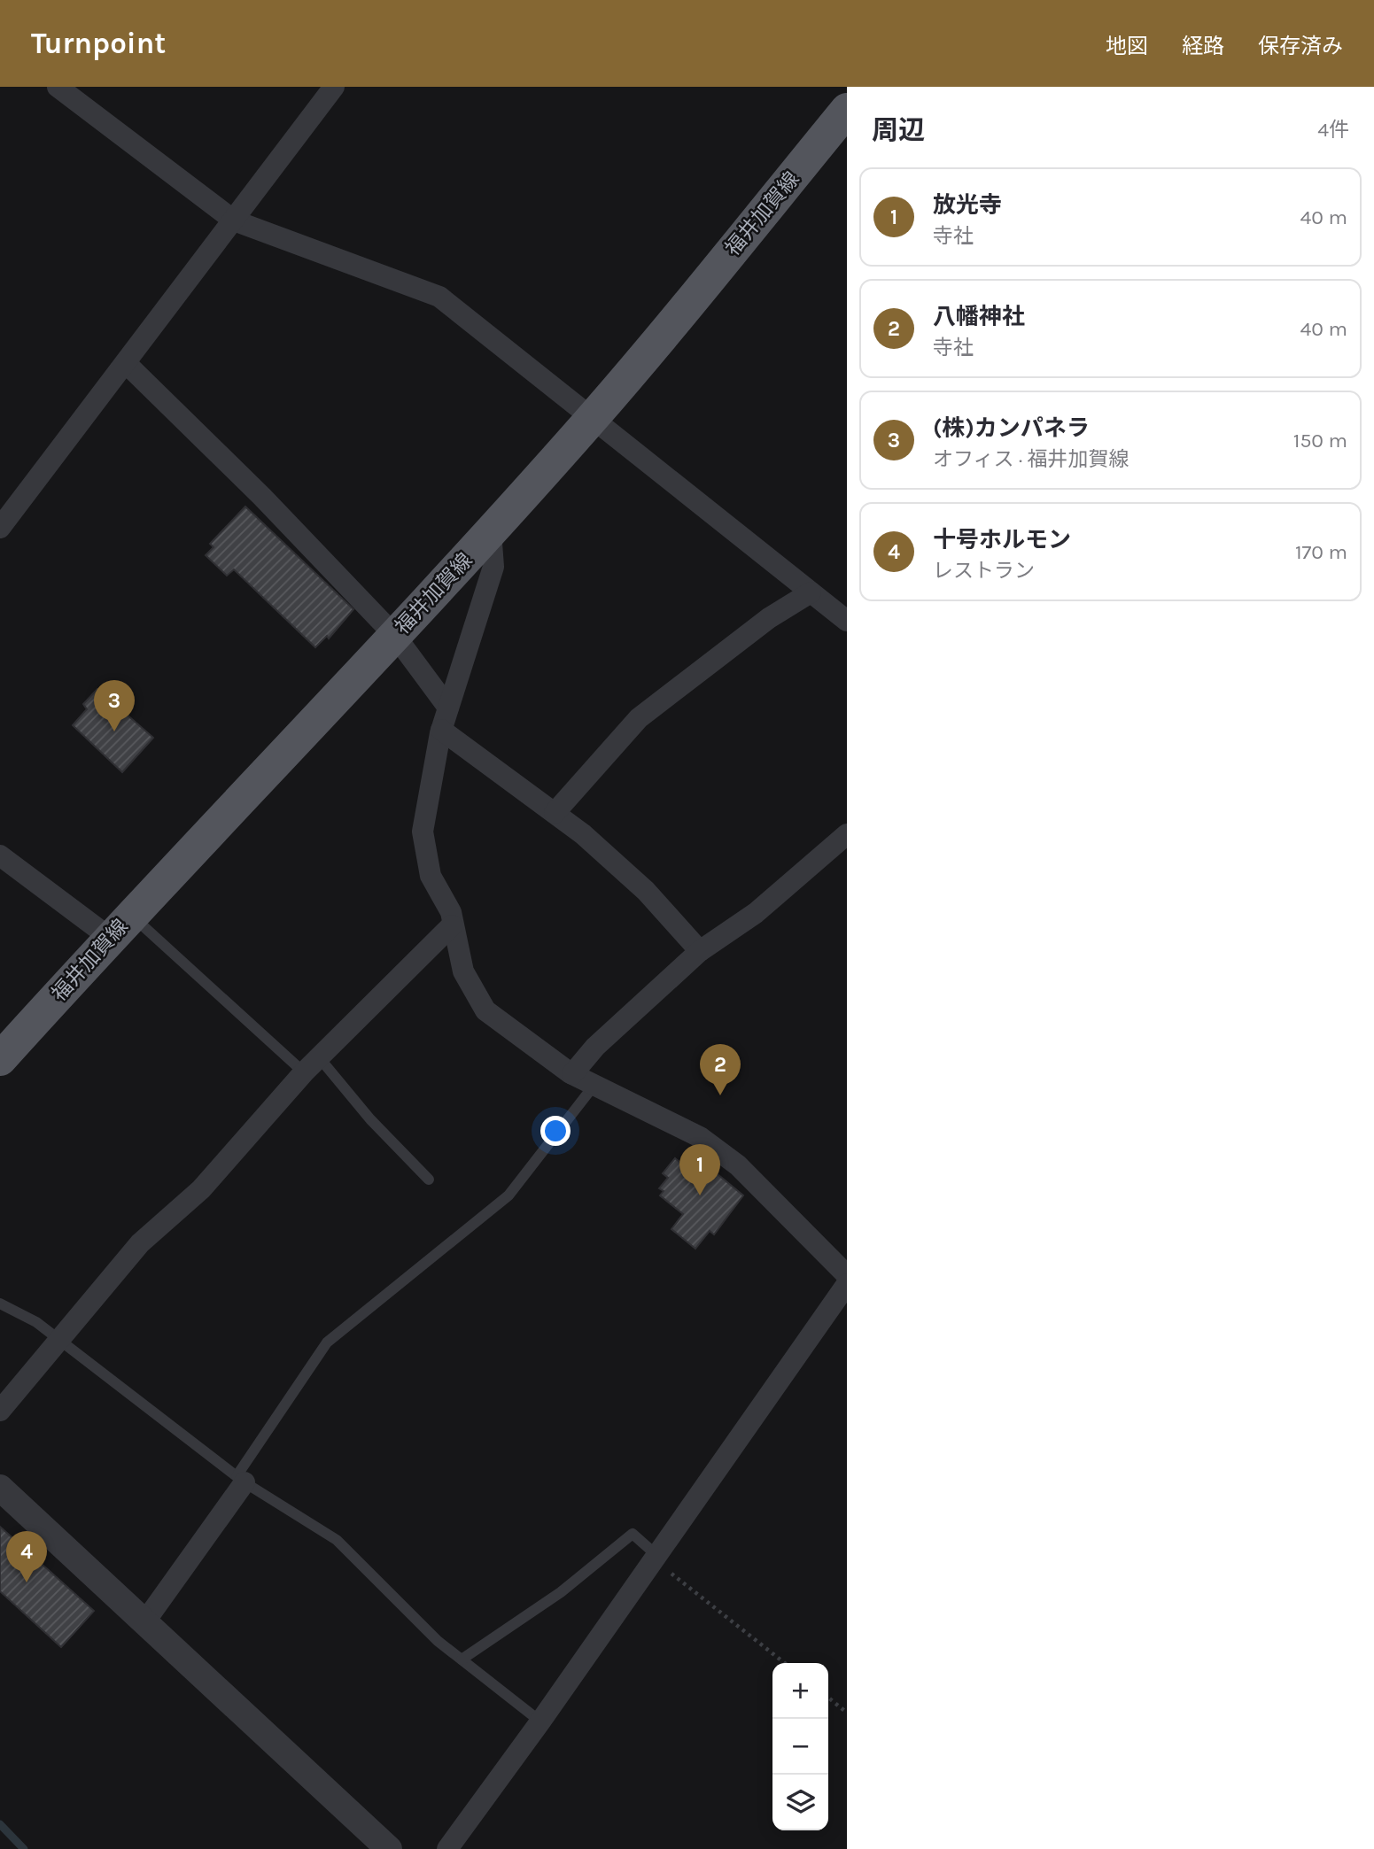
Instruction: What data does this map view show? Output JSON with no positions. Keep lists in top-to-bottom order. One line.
{"streets":{"main road":["福井加賀線"]},"page":{"header":"Turnpoint","nav":["地図","経路","保存済み"],"heading":["周辺","4件"],"list":[{"mark":"1","name":"放光寺","note":"寺社","value":"40 m"},{"mark":"2","name":"八幡神社","note":"寺社","value":"40 m"},{"mark":"3","name":"(株)カンパネラ","note":"オフィス · 福井加賀線","value":"150 m"},{"mark":"4","name":"十号ホルモン","note":"レストラン","value":"170 m"}],"pins":["3","2","1","4"],"map_buttons":["+","−"]}}
